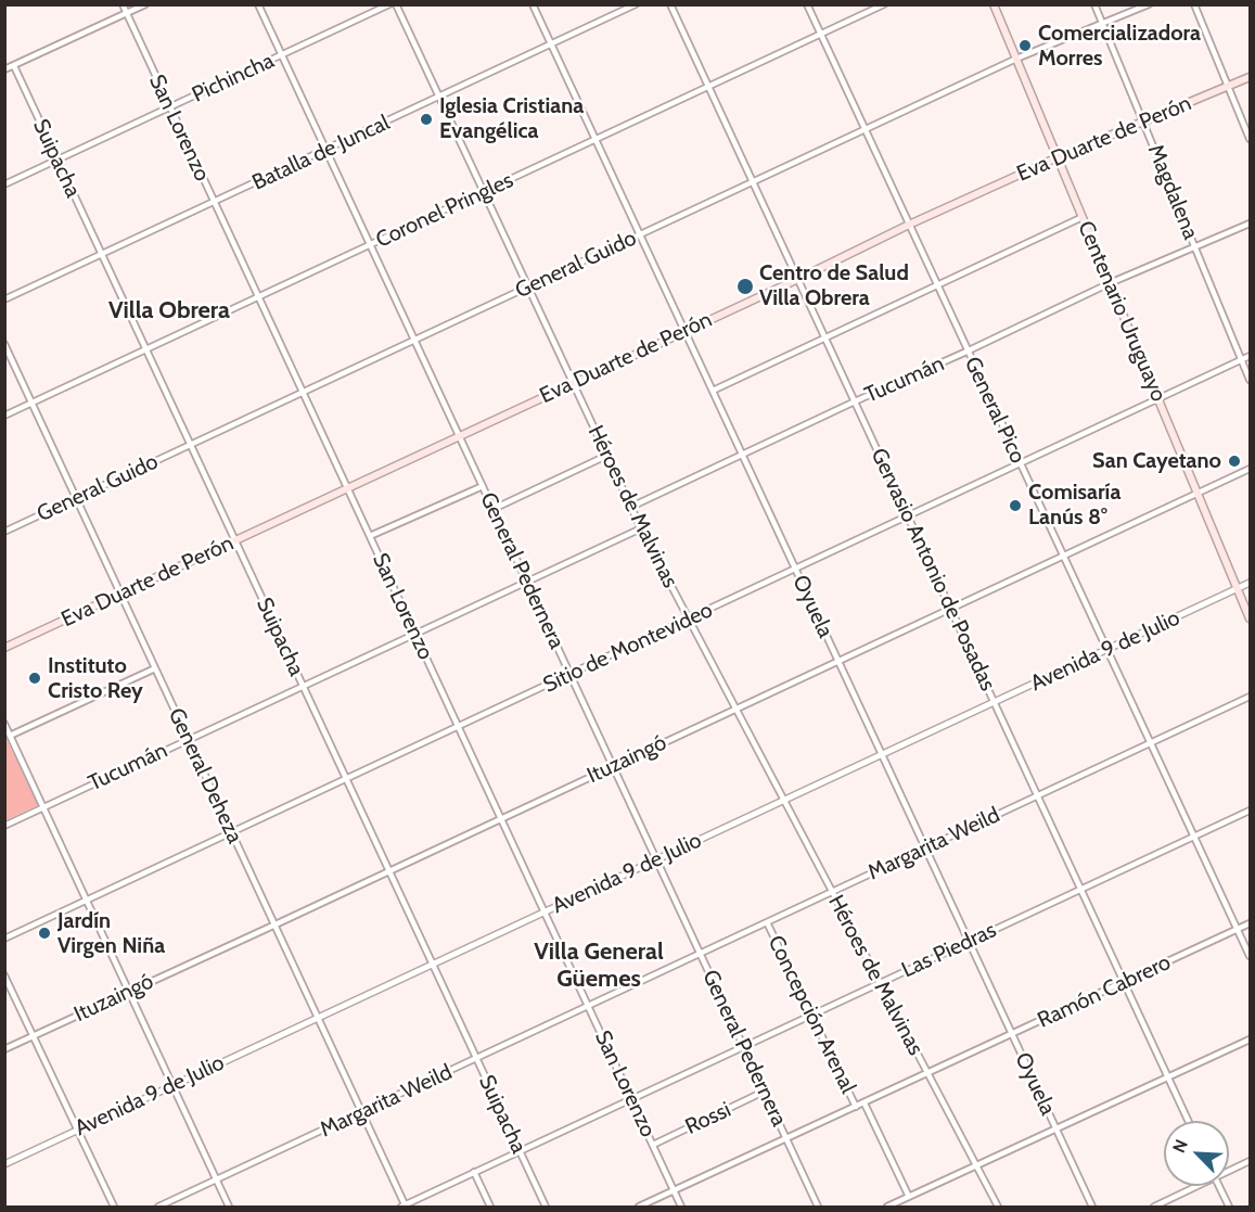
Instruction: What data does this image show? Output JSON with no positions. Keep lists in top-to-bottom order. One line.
{"streets":{"main road":["Eva Duarte de Perón","Centenario Uruguayo"],"street":["Pichincha","San Lorenzo","Batalla de Juncal","Suipacha","Magdalena","Coronel Pringles","General Guido","Tucumán","General Pico","Héroes de Malvinas","Gervasio Antonio de Posadas","General Pedernera","Oyuela","Sitio de Montevideo","Avenida 9 de Julio","Ituzaingó","General Deheza","Margarita Weild","Las Piedras","Ramón Cabrero","Concepción Arenal","Rossi"]},"crossings":[["Pichincha","San Lorenzo"],["Pichincha","Suipacha"],["Pichincha","General Pedernera"],["San Lorenzo","Eva Duarte de Perón"],["San Lorenzo","Batalla de Juncal"],["San Lorenzo","Coronel Pringles"],["San Lorenzo","General Guido"],["San Lorenzo","Tucumán"],["San Lorenzo","Sitio de Montevideo"],["San Lorenzo","Avenida 9 de Julio"],["San Lorenzo","Ituzaingó"],["San Lorenzo","Margarita Weild"],["San Lorenzo","Las Piedras"],["San Lorenzo","Ramón Cabrero"],["San Lorenzo","Rossi"],["Eva Duarte de Perón","Suipacha"],["Eva Duarte de Perón","Magdalena"],["Eva Duarte de Perón","Centenario Uruguayo"],["Eva Duarte de Perón","General Pico"],["Eva Duarte de Perón","Héroes de Malvinas"],["Eva Duarte de Perón","Gervasio Antonio de Posadas"],["Eva Duarte de Perón","General Pedernera"],["Eva Duarte de Perón","Oyuela"],["Eva Duarte de Perón","General Deheza"],["Batalla de Juncal","Suipacha"],["Batalla de Juncal","Héroes de Malvinas"],["Batalla de Juncal","General Pedernera"],["Batalla de Juncal","Oyuela"],["Suipacha","Coronel Pringles"],["Suipacha","General Guido"],["Suipacha","Tucumán"],["Suipacha","Sitio de Montevideo"],["Suipacha","Avenida 9 de Julio"],["Suipacha","Ituzaingó"],["Suipacha","Margarita Weild"],["Suipacha","Las Piedras"],["Magdalena","General Guido"],["Magdalena","Tucumán"],["Magdalena","Sitio de Montevideo"],["Coronel Pringles","General Pico"],["Coronel Pringles","Héroes de Malvinas"],["Coronel Pringles","Gervasio Antonio de Posadas"],["Coronel Pringles","General Pedernera"],["Coronel Pringles","Oyuela"],["Coronel Pringles","General Deheza"],["General Guido","Centenario Uruguayo"],["General Guido","General Pico"],["General Guido","Héroes de Malvinas"],["General Guido","Gervasio Antonio de Posadas"],["General Guido","General Pedernera"],["General Guido","Oyuela"],["General Guido","General Deheza"],["Centenario Uruguayo","Tucumán"],["Centenario Uruguayo","Sitio de Montevideo"],["Centenario Uruguayo","Avenida 9 de Julio"],["Centenario Uruguayo","Ituzaingó"],["Tucumán","General Pico"],["Tucumán","Héroes de Malvinas"],["Tucumán","Gervasio Antonio de Posadas"],["Tucumán","General Pedernera"],["Tucumán","Oyuela"],["Tucumán","General Deheza"],["General Pico","Sitio de Montevideo"],["General Pico","Avenida 9 de Julio"],["General Pico","Ituzaingó"],["General Pico","Margarita Weild"],["General Pico","Las Piedras"],["General Pico","Ramón Cabrero"],["Héroes de Malvinas","Sitio de Montevideo"],["Héroes de Malvinas","Avenida 9 de Julio"],["Héroes de Malvinas","Ituzaingó"],["Héroes de Malvinas","Margarita Weild"],["Héroes de Malvinas","Las Piedras"],["Héroes de Malvinas","Ramón Cabrero"],["Gervasio Antonio de Posadas","Sitio de Montevideo"],["Gervasio Antonio de Posadas","Avenida 9 de Julio"],["Gervasio Antonio de Posadas","Ituzaingó"],["Gervasio Antonio de Posadas","Margarita Weild"],["Gervasio Antonio de Posadas","Las Piedras"],["Gervasio Antonio de Posadas","Ramón Cabrero"],["General Pedernera","Sitio de Montevideo"],["General Pedernera","Avenida 9 de Julio"],["General Pedernera","Ituzaingó"],["General Pedernera","Margarita Weild"],["General Pedernera","Las Piedras"],["General Pedernera","Ramón Cabrero"],["General Pedernera","Rossi"],["Oyuela","Sitio de Montevideo"],["Oyuela","Avenida 9 de Julio"],["Oyuela","Ituzaingó"],["Oyuela","Margarita Weild"],["Oyuela","Las Piedras"],["Oyuela","Ramón Cabrero"],["Sitio de Montevideo","General Deheza"],["Avenida 9 de Julio","General Deheza"],["Ituzaingó","General Deheza"],["General Deheza","Margarita Weild"],["General Deheza","Las Piedras"],["Margarita Weild","Concepción Arenal"],["Las Piedras","Concepción Arenal"],["Ramón Cabrero","Concepción Arenal"]],"districts":["Villa Obrera","Villa General Güemes"],"places":["Comercializadora Morres","Iglesia Cristiana Evangélica","Centro de Salud Villa Obrera","San Cayetano","Comisaría Lanús 8°","Instituto Cristo Rey","Jardín Virgen Niña"],"north":"top left"}
